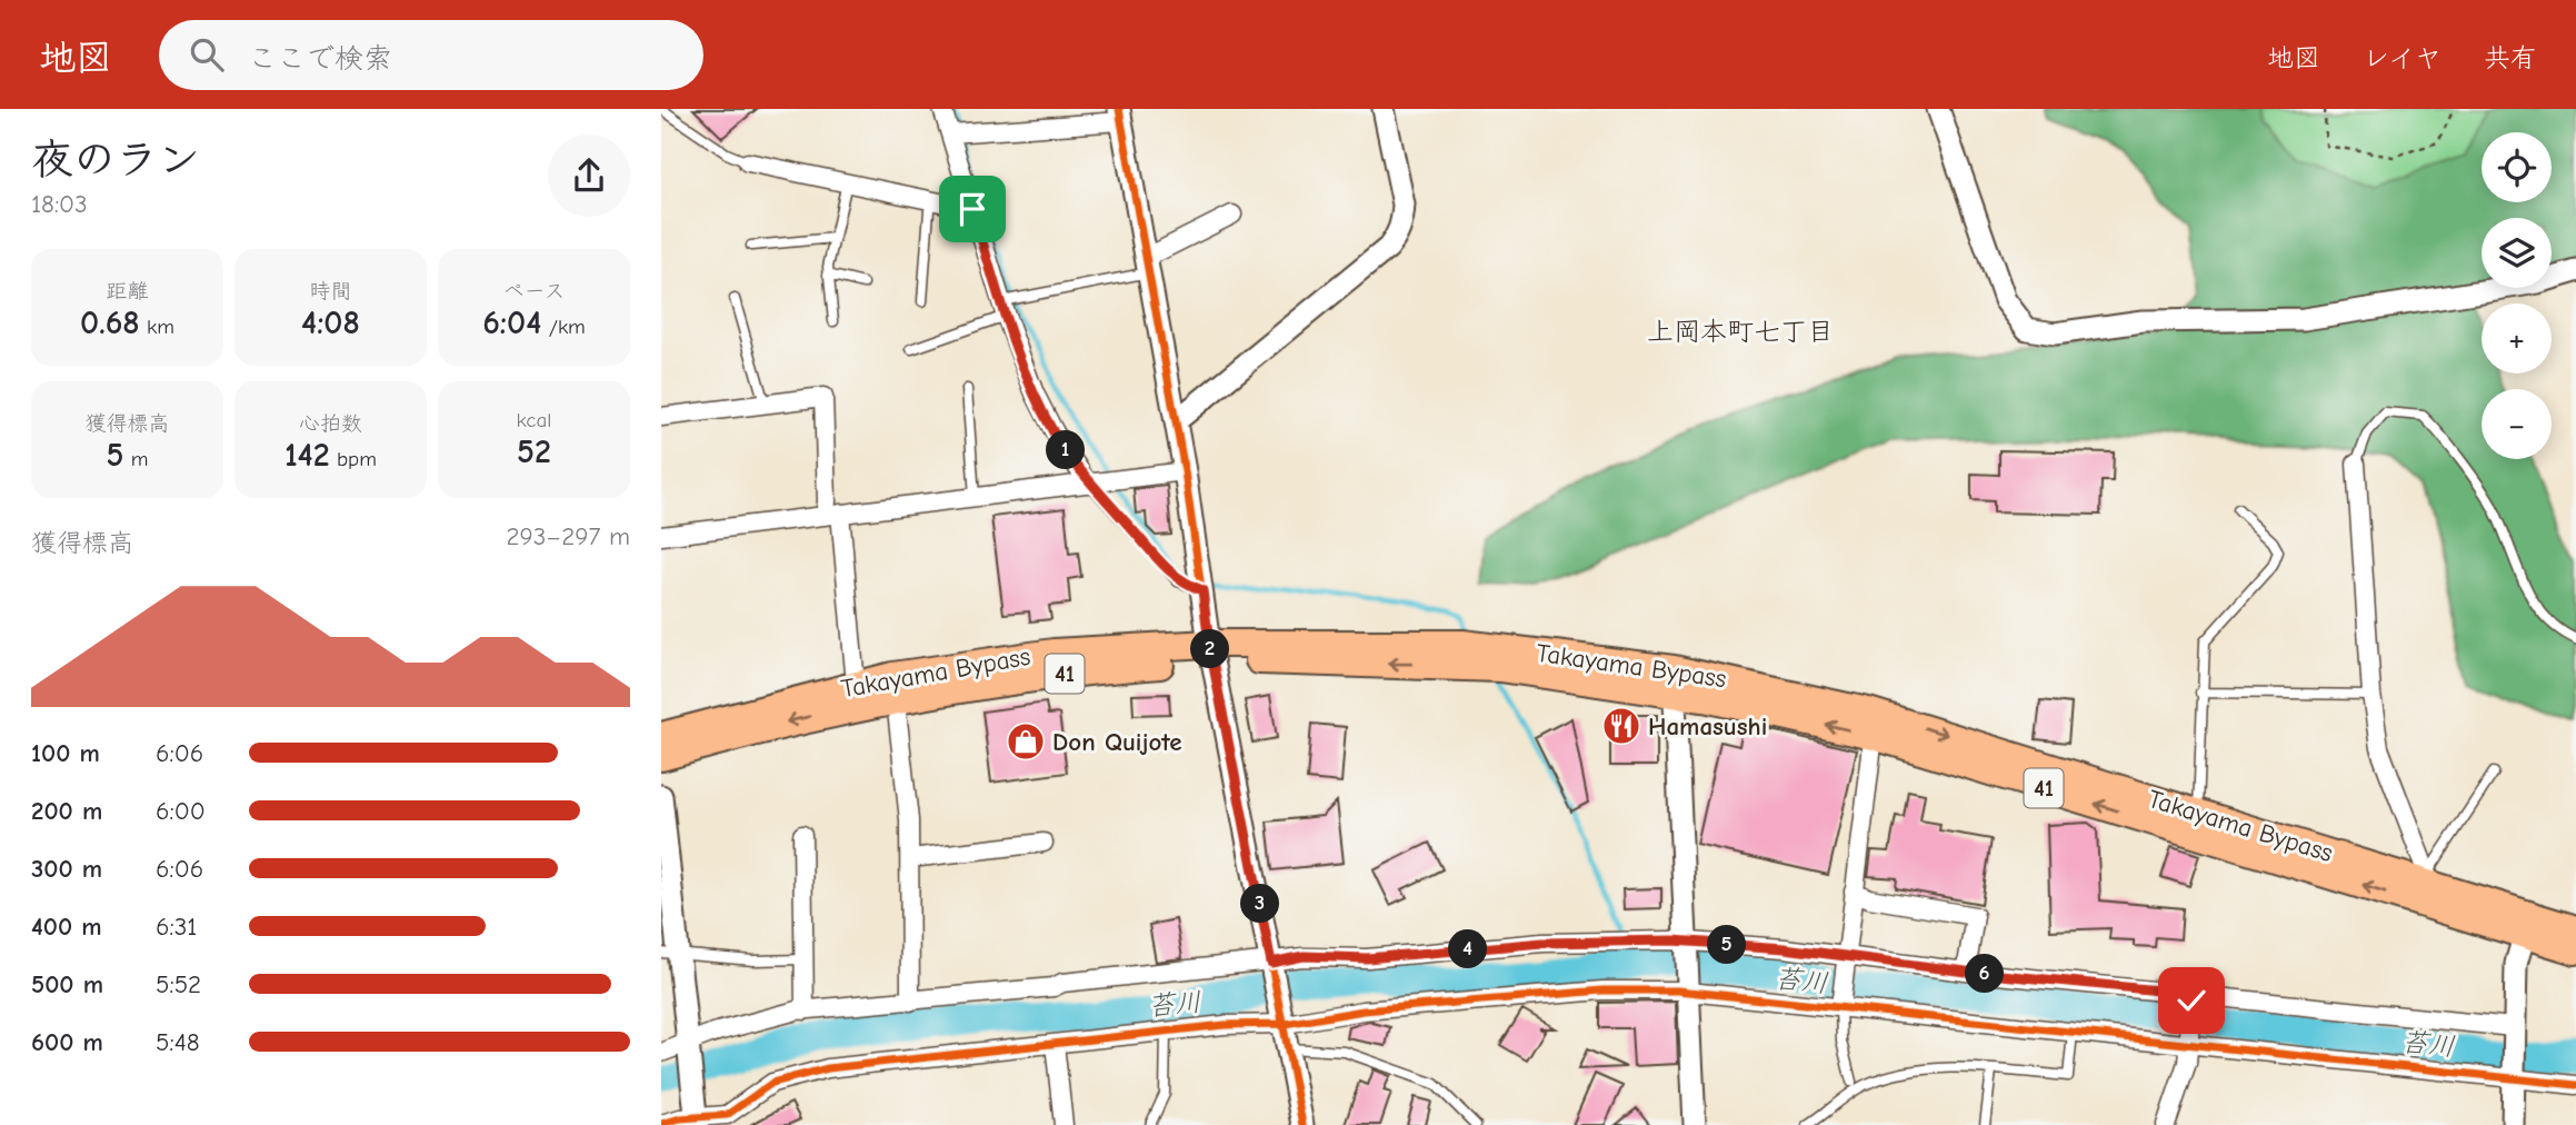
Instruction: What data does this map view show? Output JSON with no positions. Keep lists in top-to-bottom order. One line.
{"streets":{"highway":["Takayama Bypass","41"]},"districts":["上岡本町七丁目"],"water":["苔川"],"places":{"restaurant":["Hamasushi"],"shop":["Don Quijote"]},"page":{"header":"地図","search":"ここで検索","nav":["地図","レイヤ","共有"],"heading":["夜のラン","18:03"],"map_buttons":["+","−"],"stats":[["距離","0.68 km"],["時間","4:08"],["ペース","6:04 /km"],["獲得標高","5 m"],["心拍数","142 bpm"],["kcal","52"]],"pins":["1","2","3","5","4","6"],"chart":["獲得標高","293–297 m"],"list":[{"name":"100 m","note":"6:06"},{"name":"200 m","note":"6:00"},{"name":"300 m","note":"6:06"},{"name":"400 m","note":"6:31"},{"name":"500 m","note":"5:52"},{"name":"600 m","note":"5:48"}]}}
